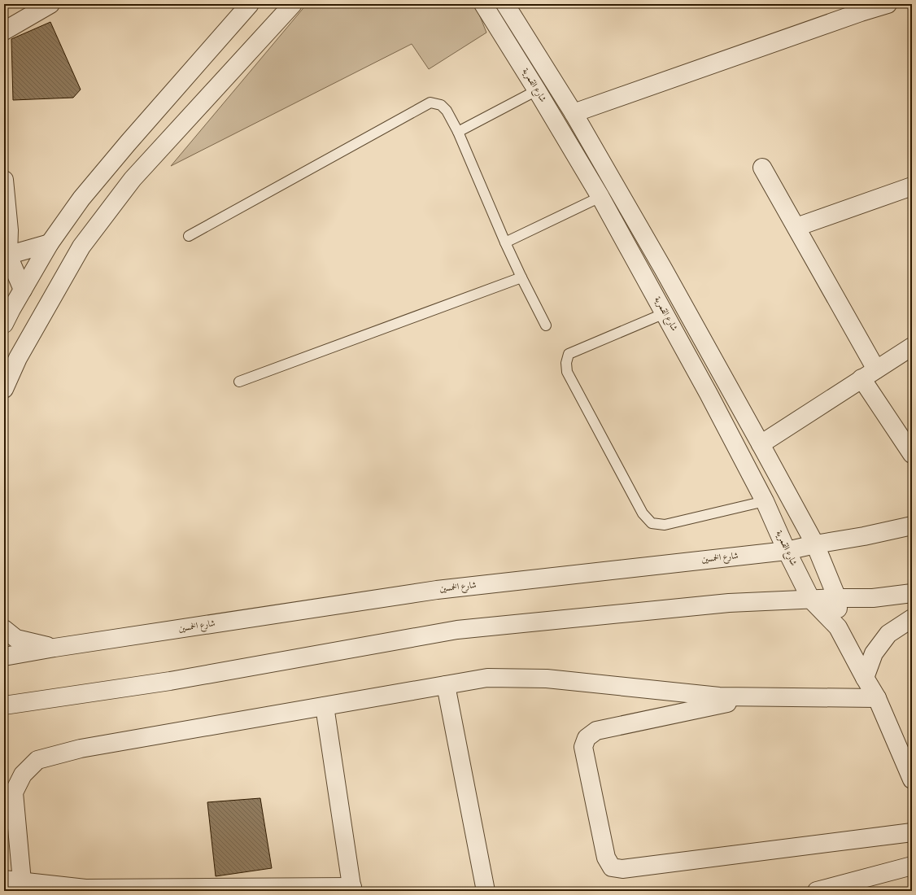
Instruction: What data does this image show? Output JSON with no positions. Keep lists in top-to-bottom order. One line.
{"streets":{"street":["شارع القمرية","شارع الخمسين"]},"crossings":[["شارع القمرية","شارع الخمسين"]]}
